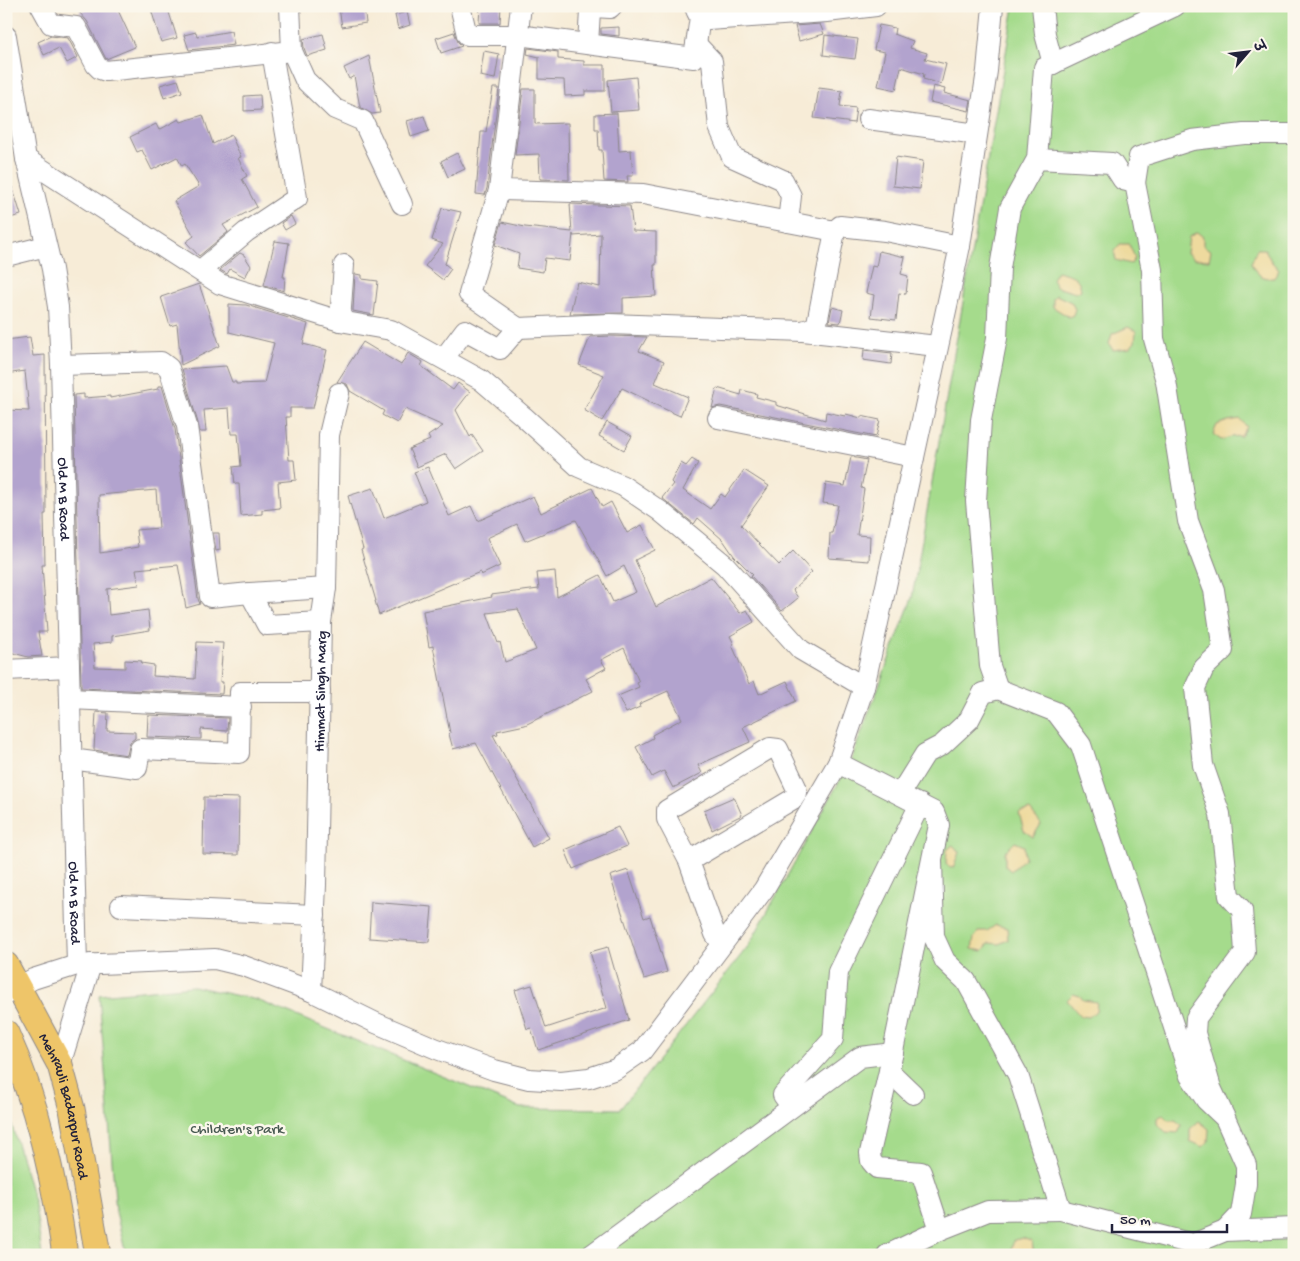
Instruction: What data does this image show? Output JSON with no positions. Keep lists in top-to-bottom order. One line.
{"streets":{"main road":["Mehrauli Badarpur Road"],"street":["Old M B Road","Himmat Singh Marg"]},"crossings":[["Old M B Road","Mehrauli Badarpur Road"]],"parks":["Children's Park"],"scale_bar":"50 m","north":"top right"}
